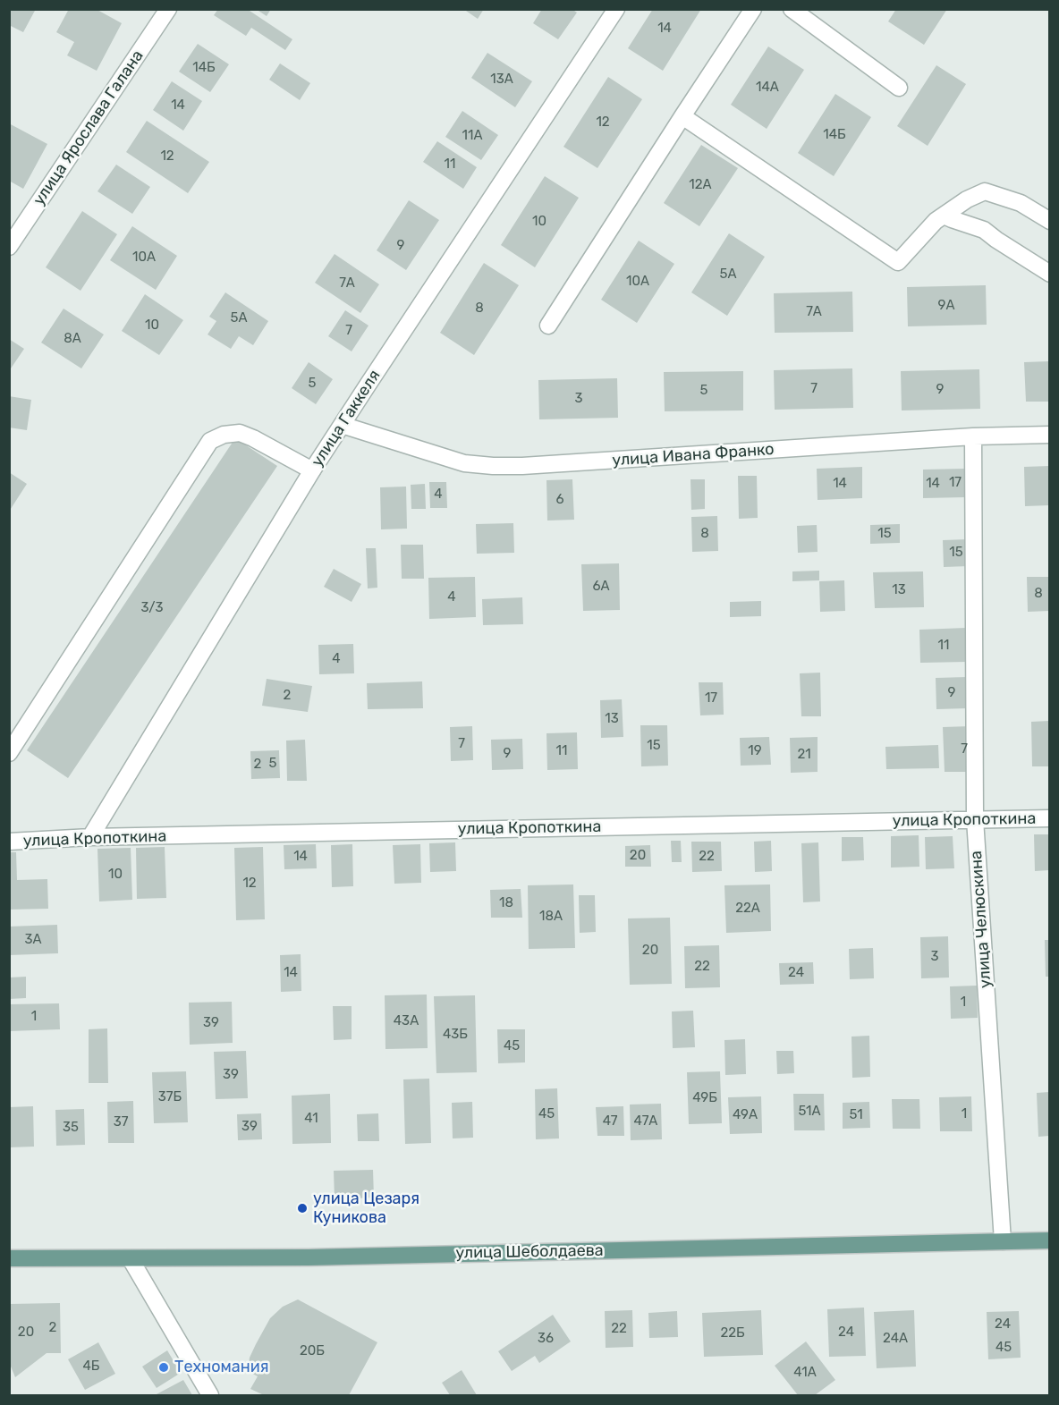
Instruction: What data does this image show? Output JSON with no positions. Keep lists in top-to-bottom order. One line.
{"streets":{"main road":["улица Шеболдаева"],"street":["улица Ярослава Галана","улица Гаккеля","улица Ивана Франко","улица Кропоткина","улица Челюскина"]},"crossings":[["улица Гаккеля","улица Ивана Франко"],["улица Гаккеля","улица Кропоткина"],["улица Ивана Франко","улица Челюскина"],["улица Кропоткина","улица Челюскина"],["улица Челюскина","улица Шеболдаева"]],"places":["улица Цезаря Куникова","Техномания"],"house_numbers":["14","14Б","13А","14А","14","12","14Б","11А","12","11","12А","10","9","10А","5А","10А","7А","9А","8","7А","5А","10","7","8А","5","7","9","5","3","17","14","14","4","6","8","15","15","6А","13","8","4","3/3","11","4","9","2","17","13","7","15","7","11","19","9","21","5","2","20","14","22","10","12","18","22А","18А","3А","20","3","22","14","24","1","1","43А","39","43Б","45","39","37Б","49Б","51А","45","1","49А","51","41","47","47А","37","39","35","24","2","22","20","24","22Б","36","24А","45","20Б","4Б","41А"]}
